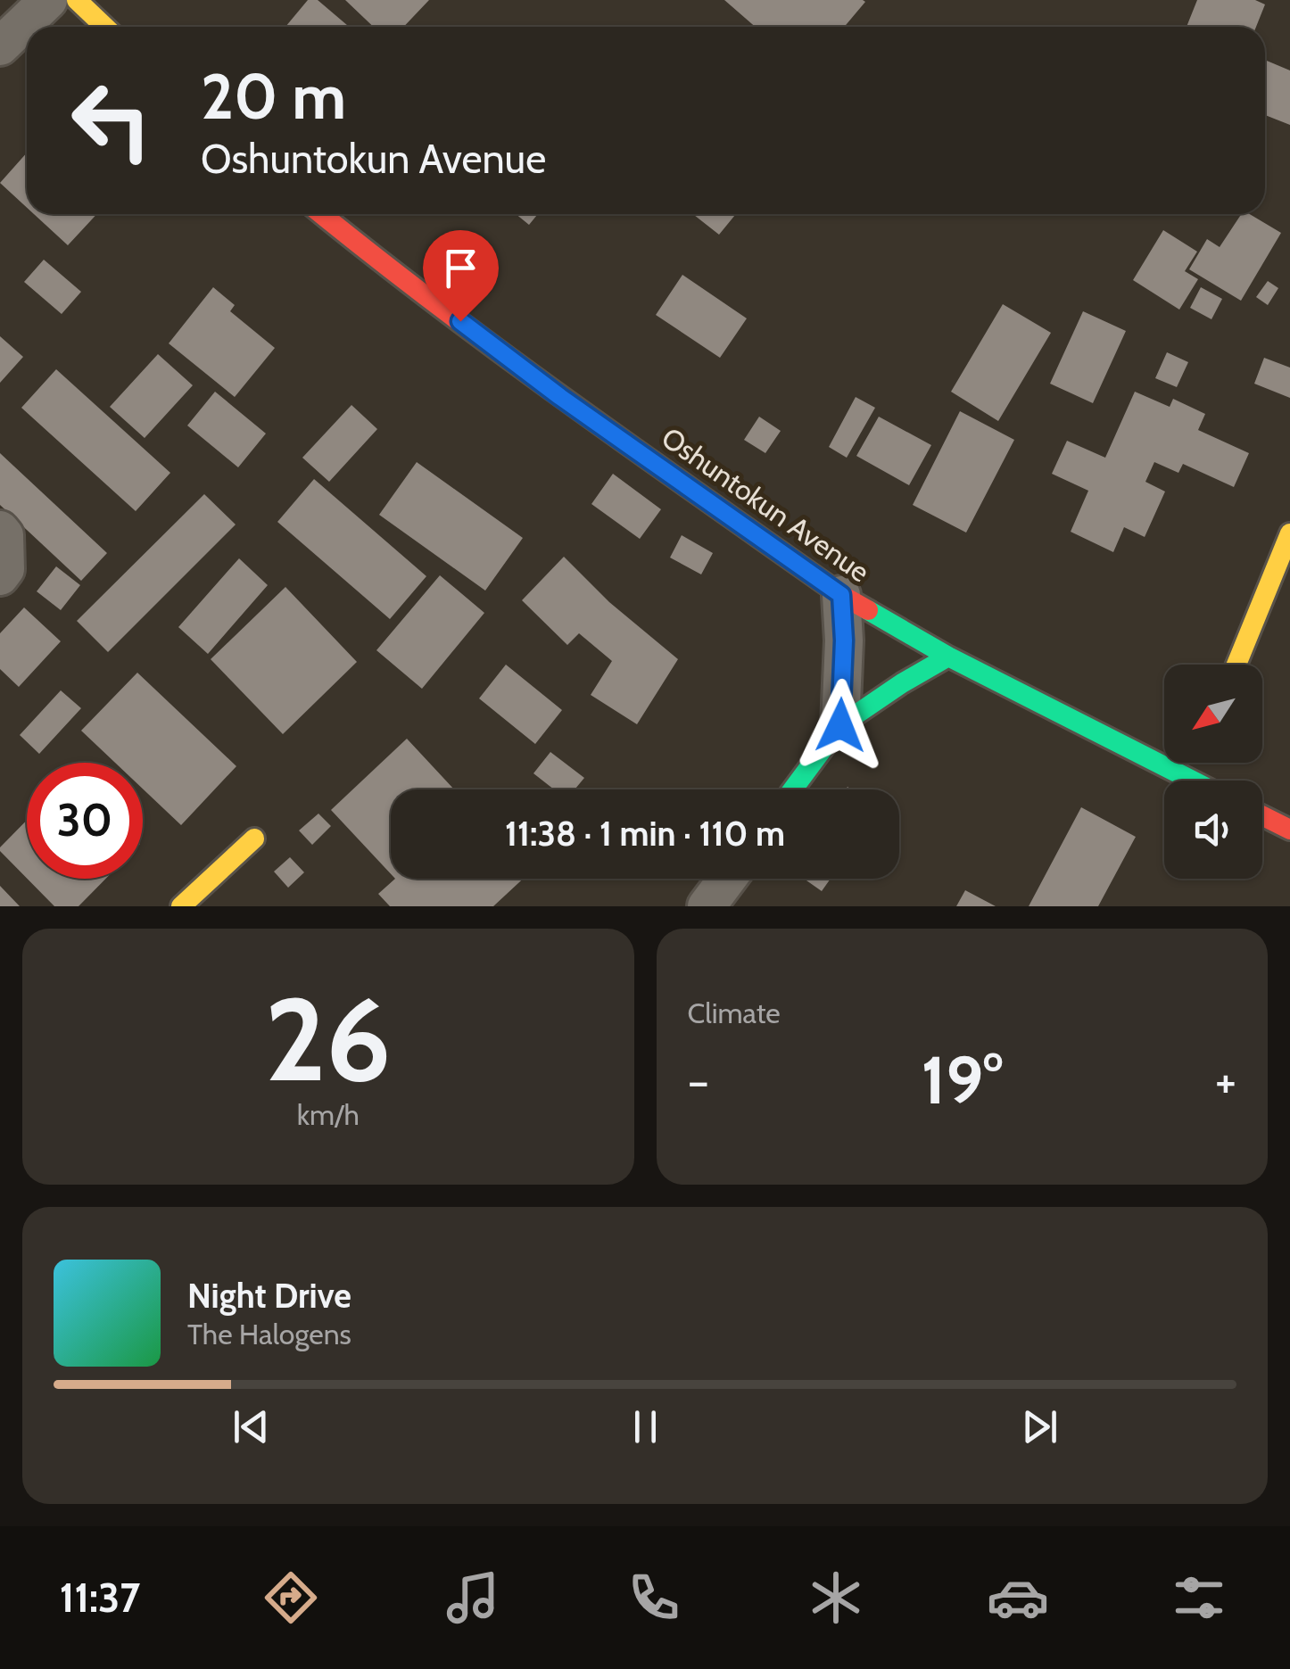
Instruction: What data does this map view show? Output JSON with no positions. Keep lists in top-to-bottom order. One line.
{"streets":{"main road":["Oshuntokun Avenue"]},"north":"bottom left","page":{"turn":["20 m","Oshuntokun Avenue"],"limit":"30","trip":"11:38 · 1 min · 110 m","tile":[["26","km/h"],"Climate"],"heat":["−","19°","+"],"song":["Night Drive","The Halogens"],"tabs":"11:37"}}
